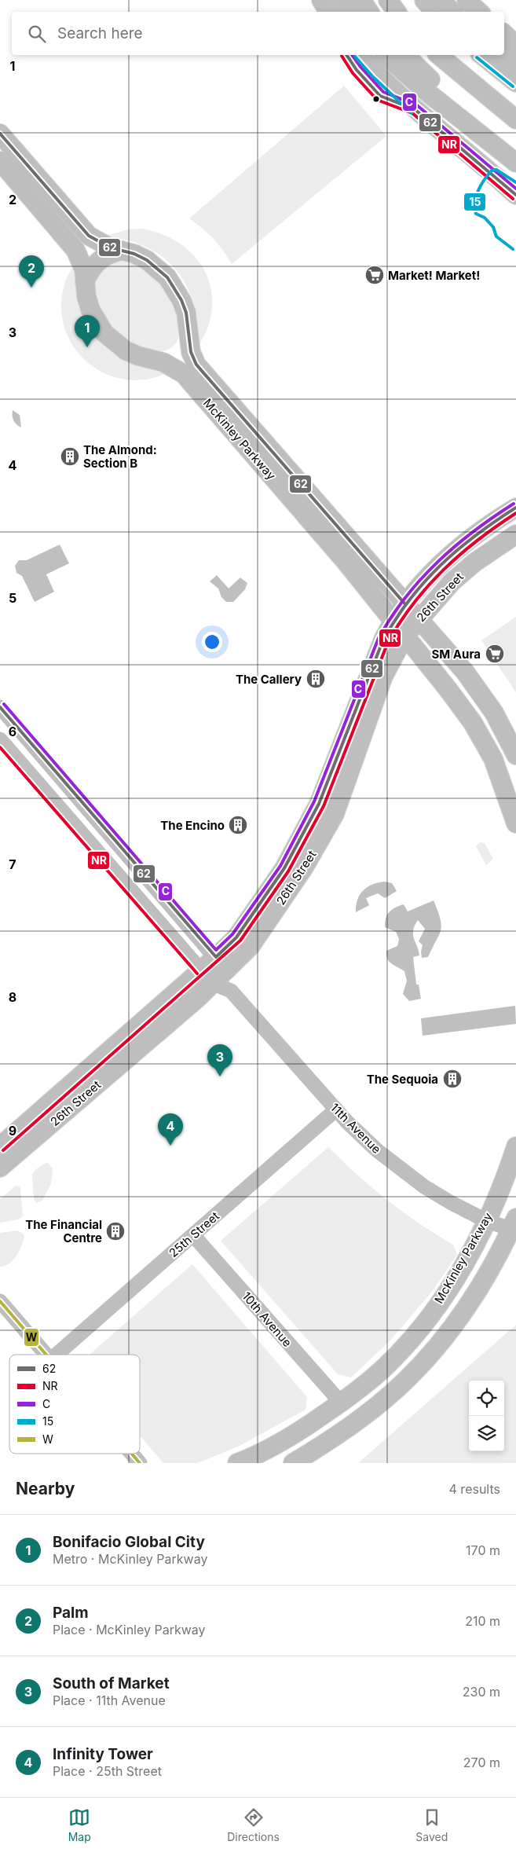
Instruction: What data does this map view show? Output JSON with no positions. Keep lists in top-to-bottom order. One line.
{"streets":{"main road":["McKinley Parkway","26th Street"],"street":["11th Avenue","25th Street","10th Avenue"]},"crossings":[["McKinley Parkway","26th Street"],["McKinley Parkway","11th Avenue"],["McKinley Parkway","10th Avenue"],["26th Street","11th Avenue"],["11th Avenue","25th Street"],["25th Street","10th Avenue"]],"places":{"supermarket":["Market! Market!","SM Aura"],"building":["The Almond: Section B","The Callery","The Encino","The Sequoia","The Financial Centre"]},"lines":["transit line 62","transit line C","transit line NR","transit line 15","transit line W"],"legend":["62","NR","C","15","W"],"page":{"search":"Search here","pins":["2","1","3","4"],"heading":["Nearby","4 results"],"list":[{"mark":"1","name":"Bonifacio Global City","note":"Metro · McKinley Parkway","value":"170 m"},{"mark":"2","name":"Palm","note":"Place · McKinley Parkway","value":"210 m"},{"mark":"3","name":"South of Market","note":"Place · 11th Avenue","value":"230 m"},{"mark":"4","name":"Infinity Tower","note":"Place · 25th Street","value":"270 m"}],"nav":["Map","Directions","Saved"]},"grid":{"rows":["1","2","3","4","5","6","7","8","9"]}}
